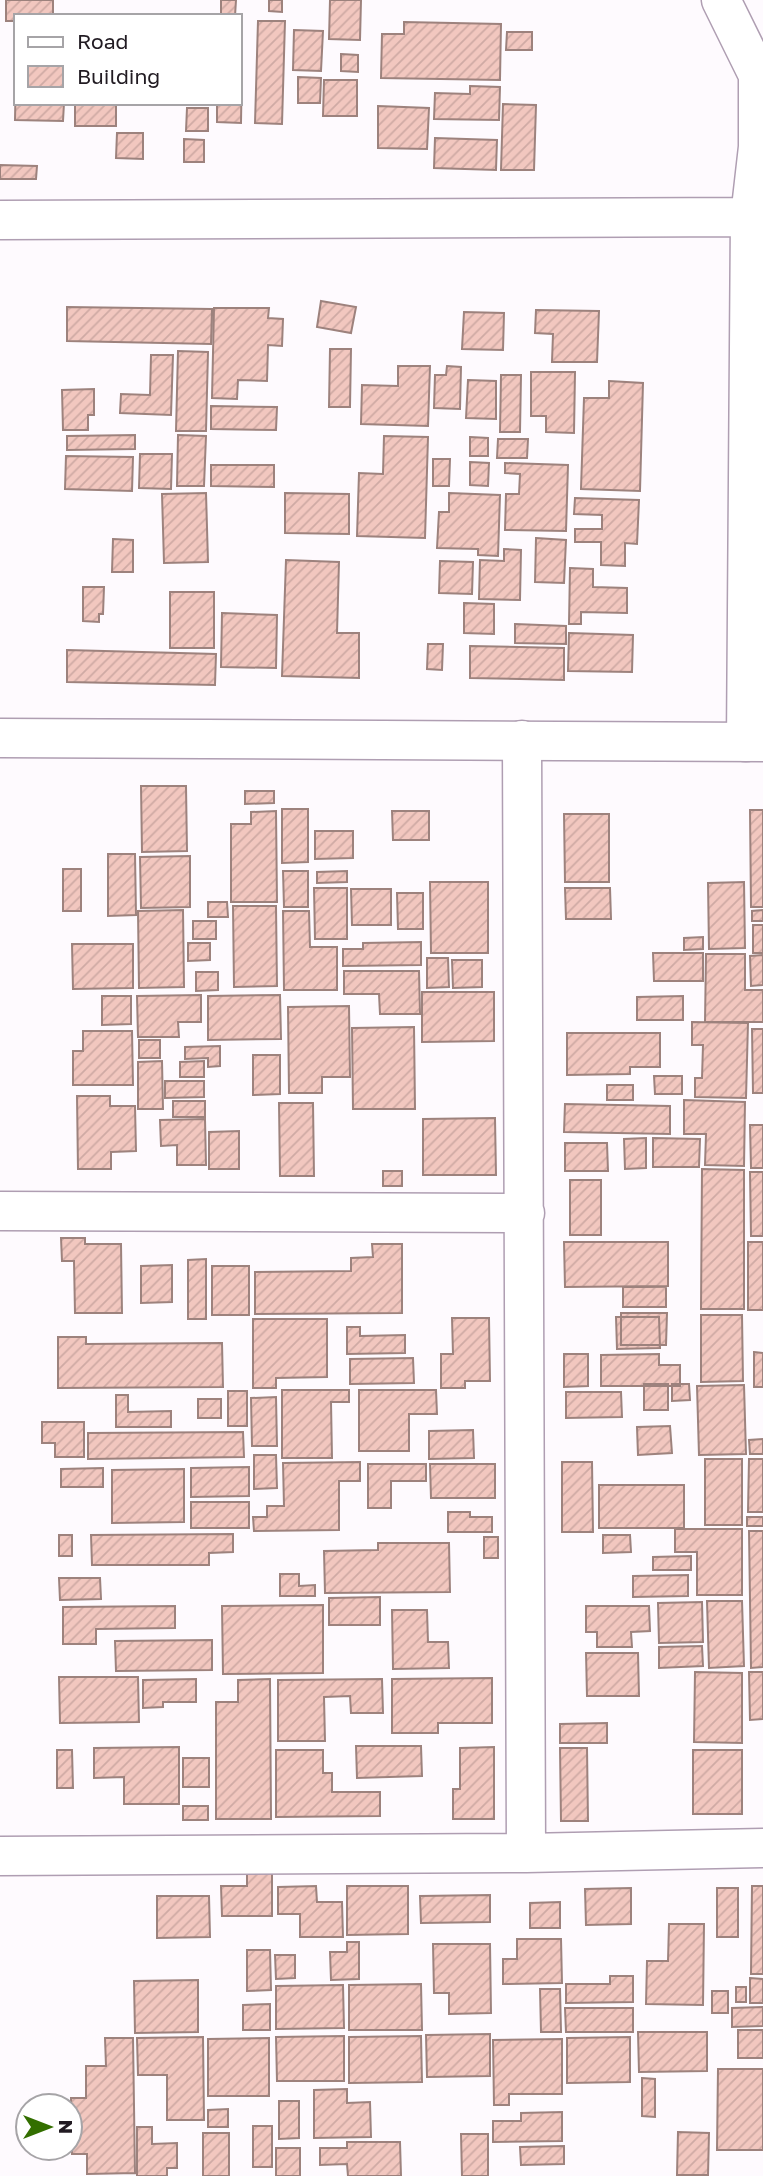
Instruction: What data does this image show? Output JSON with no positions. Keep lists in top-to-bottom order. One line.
{"legend":["Road","Building"],"north":"right"}
